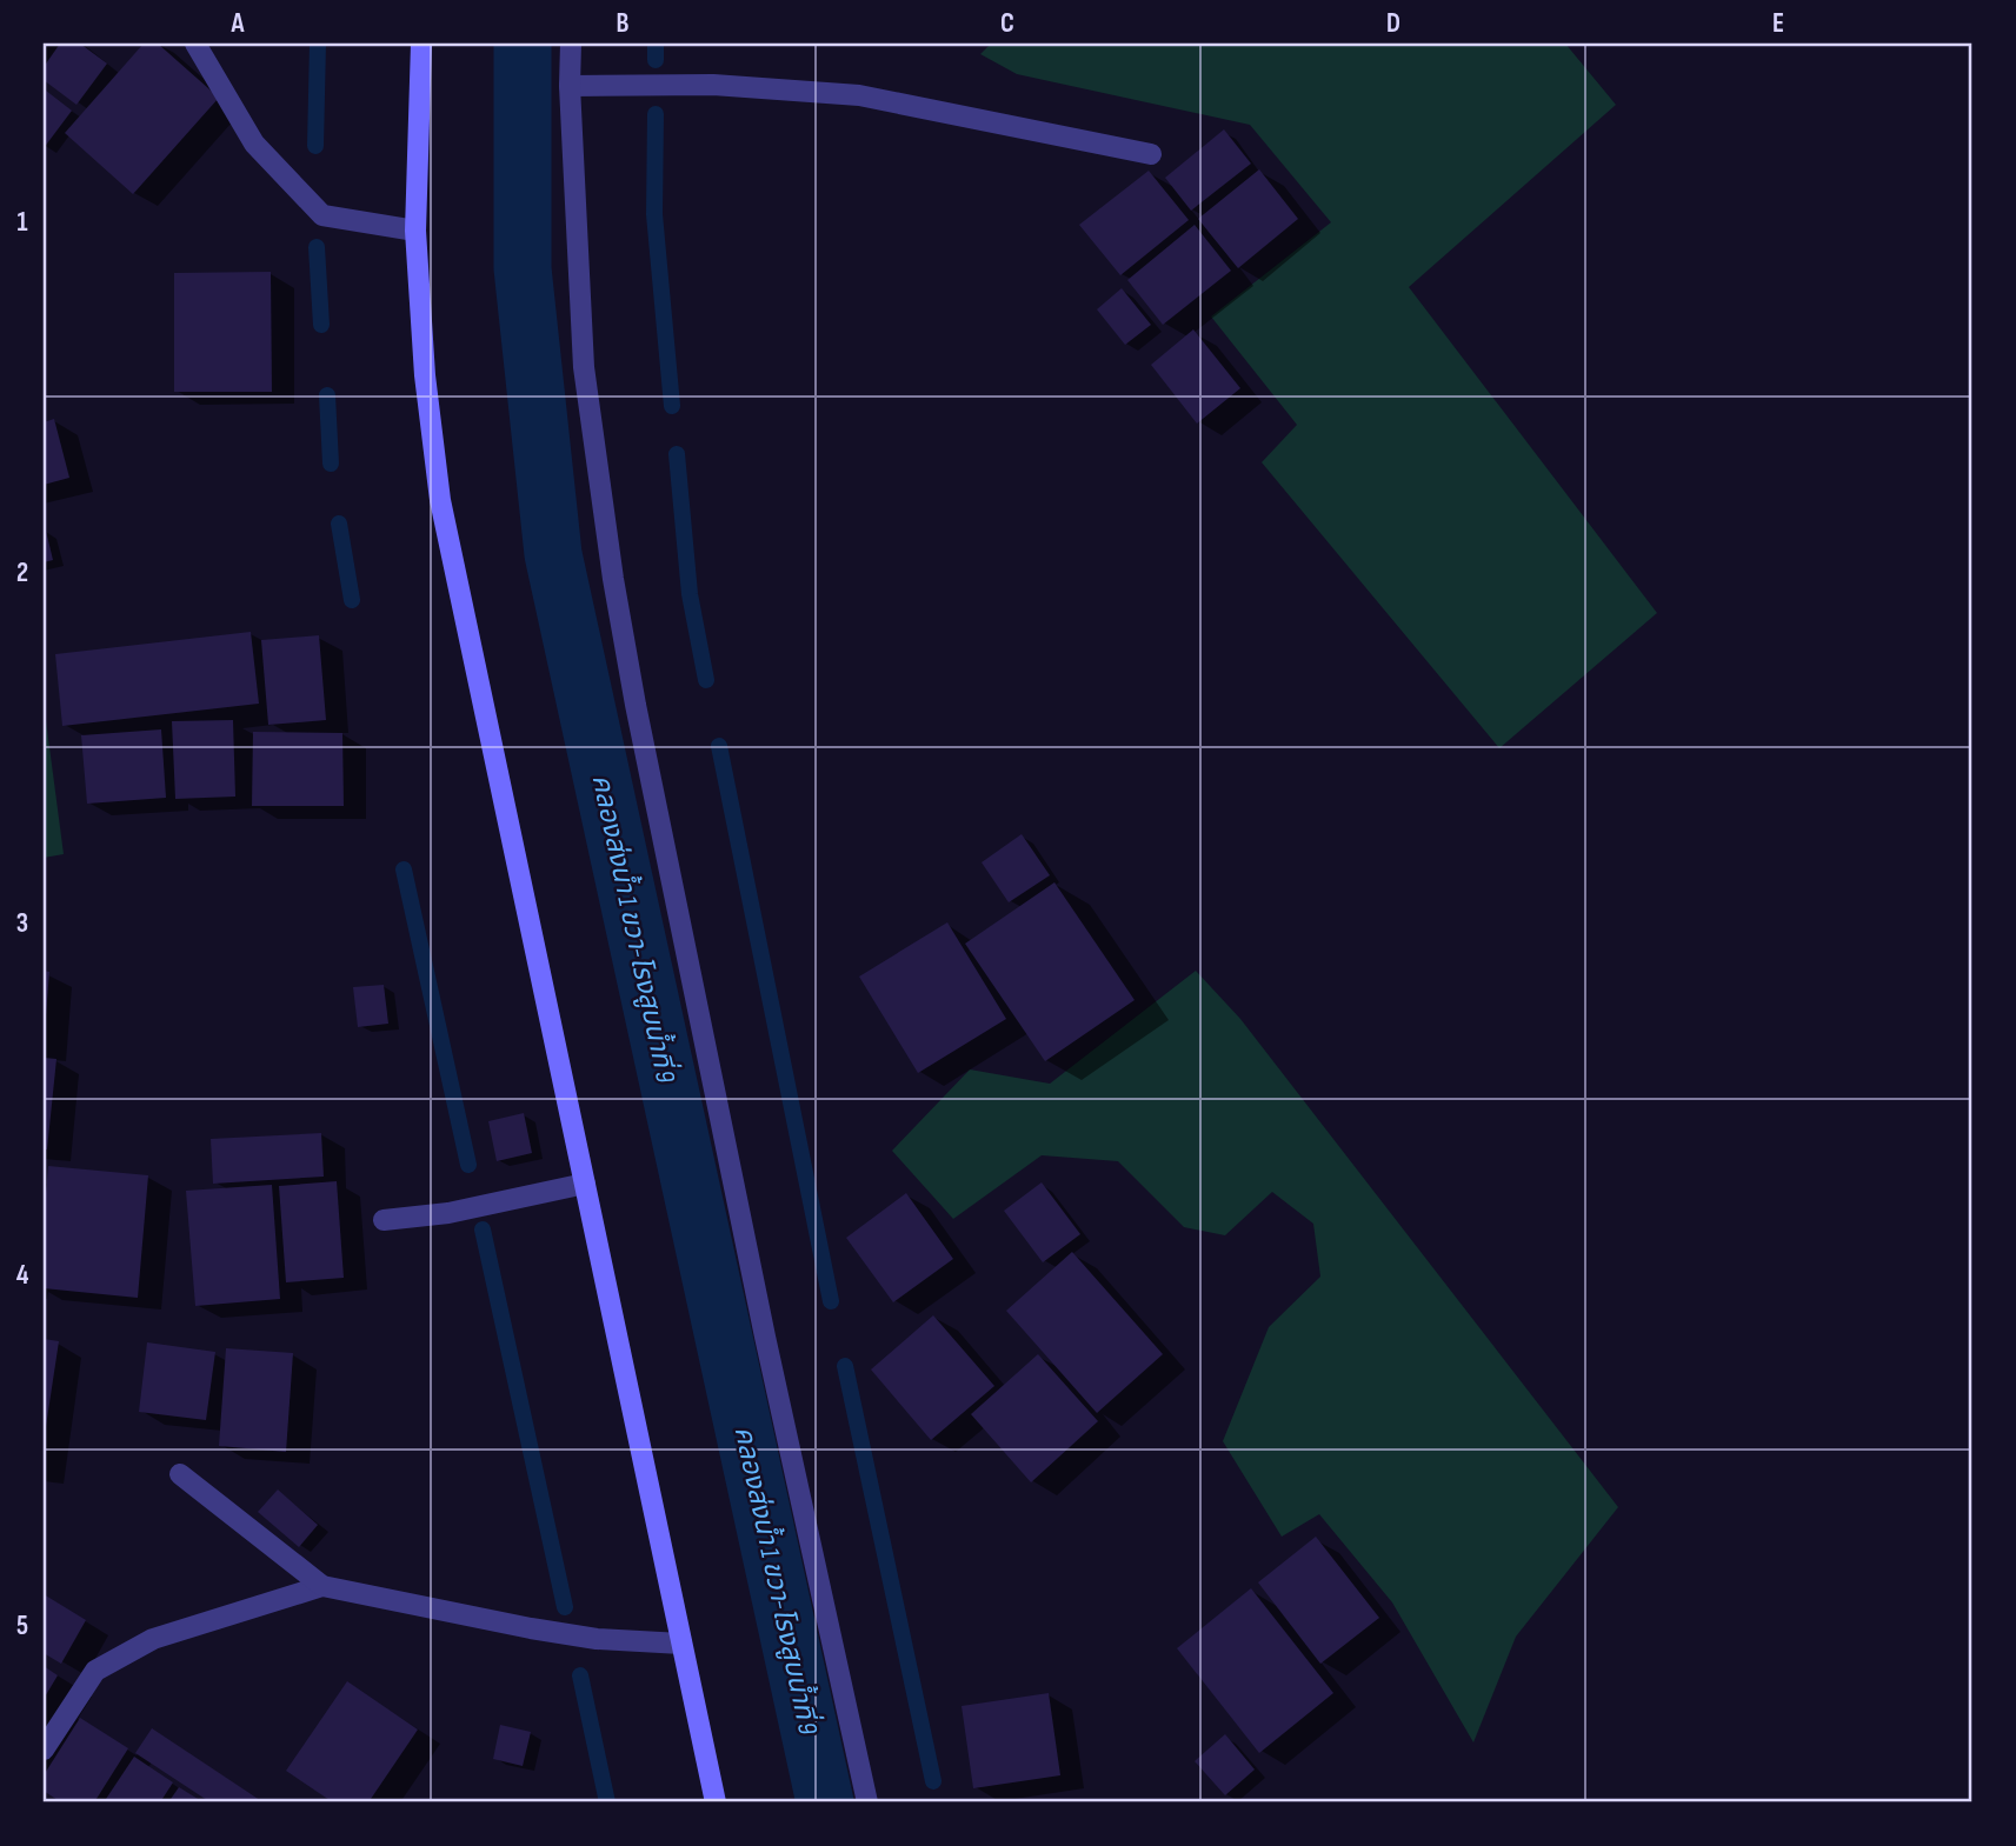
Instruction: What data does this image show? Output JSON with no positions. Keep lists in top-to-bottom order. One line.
{"water":["คลองส่งน้ำ 1 ขวา-โรงสูบน้ำที่ 9"],"grid":{"columns":["A","B","C","D","E"],"rows":["1","2","3","4","5"]}}
